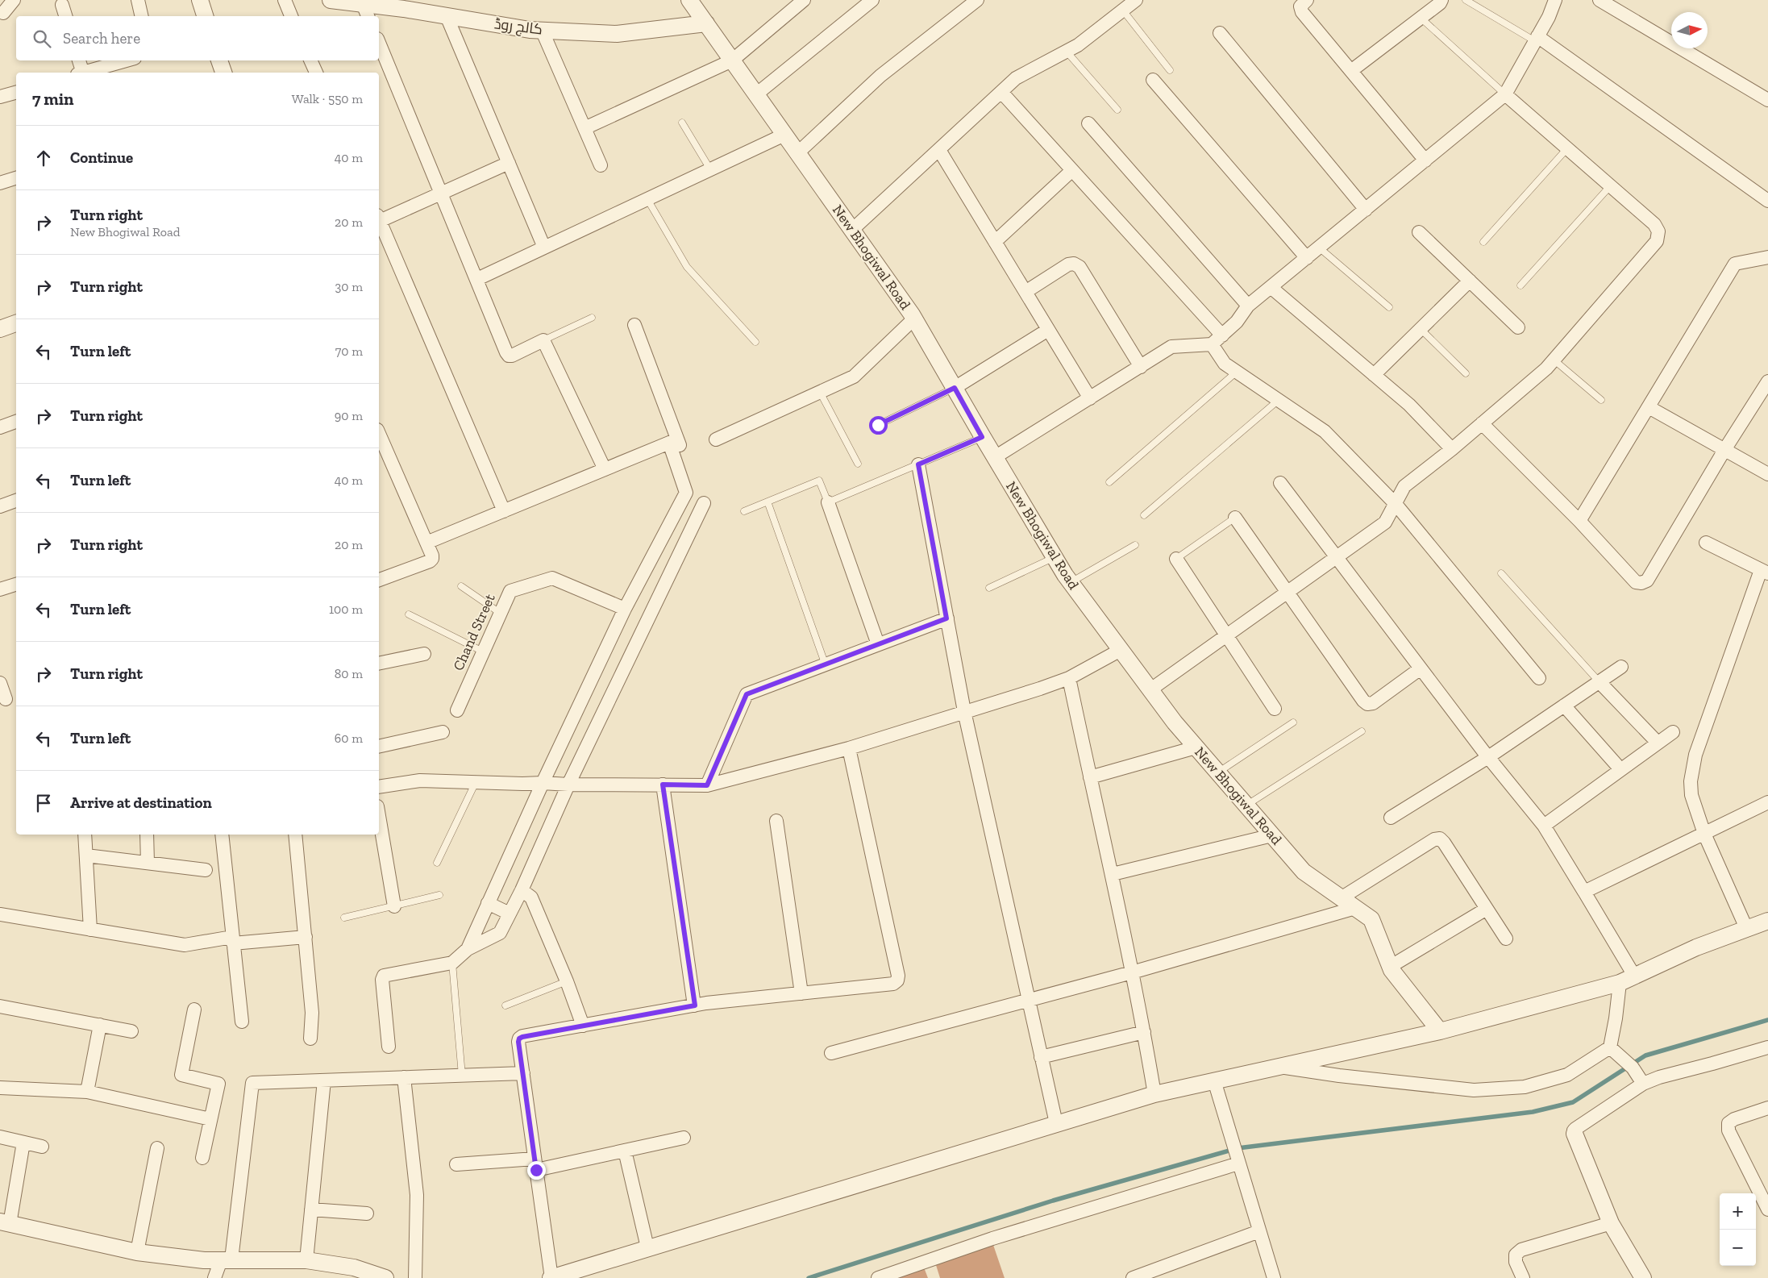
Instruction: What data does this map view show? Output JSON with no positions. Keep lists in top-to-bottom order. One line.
{"streets":{"street":["کالج روڈ","New Bhogiwal Road","Chand Street"]},"crossings":[["کالج روڈ","New Bhogiwal Road"]],"north":"right","page":{"search":"Search here","heading":["7 min","Walk · 550 m"],"list":[["Continue","40 m"],["Turn right","New Bhogiwal Road","20 m"],["Turn right","30 m"],["Turn left","70 m"],["Turn right","90 m"],["Turn left","40 m"],["Turn right","20 m"],["Turn left","100 m"],["Turn right","80 m"],["Turn left","60 m"],"Arrive at destination"],"map_buttons":["+","−"]}}
